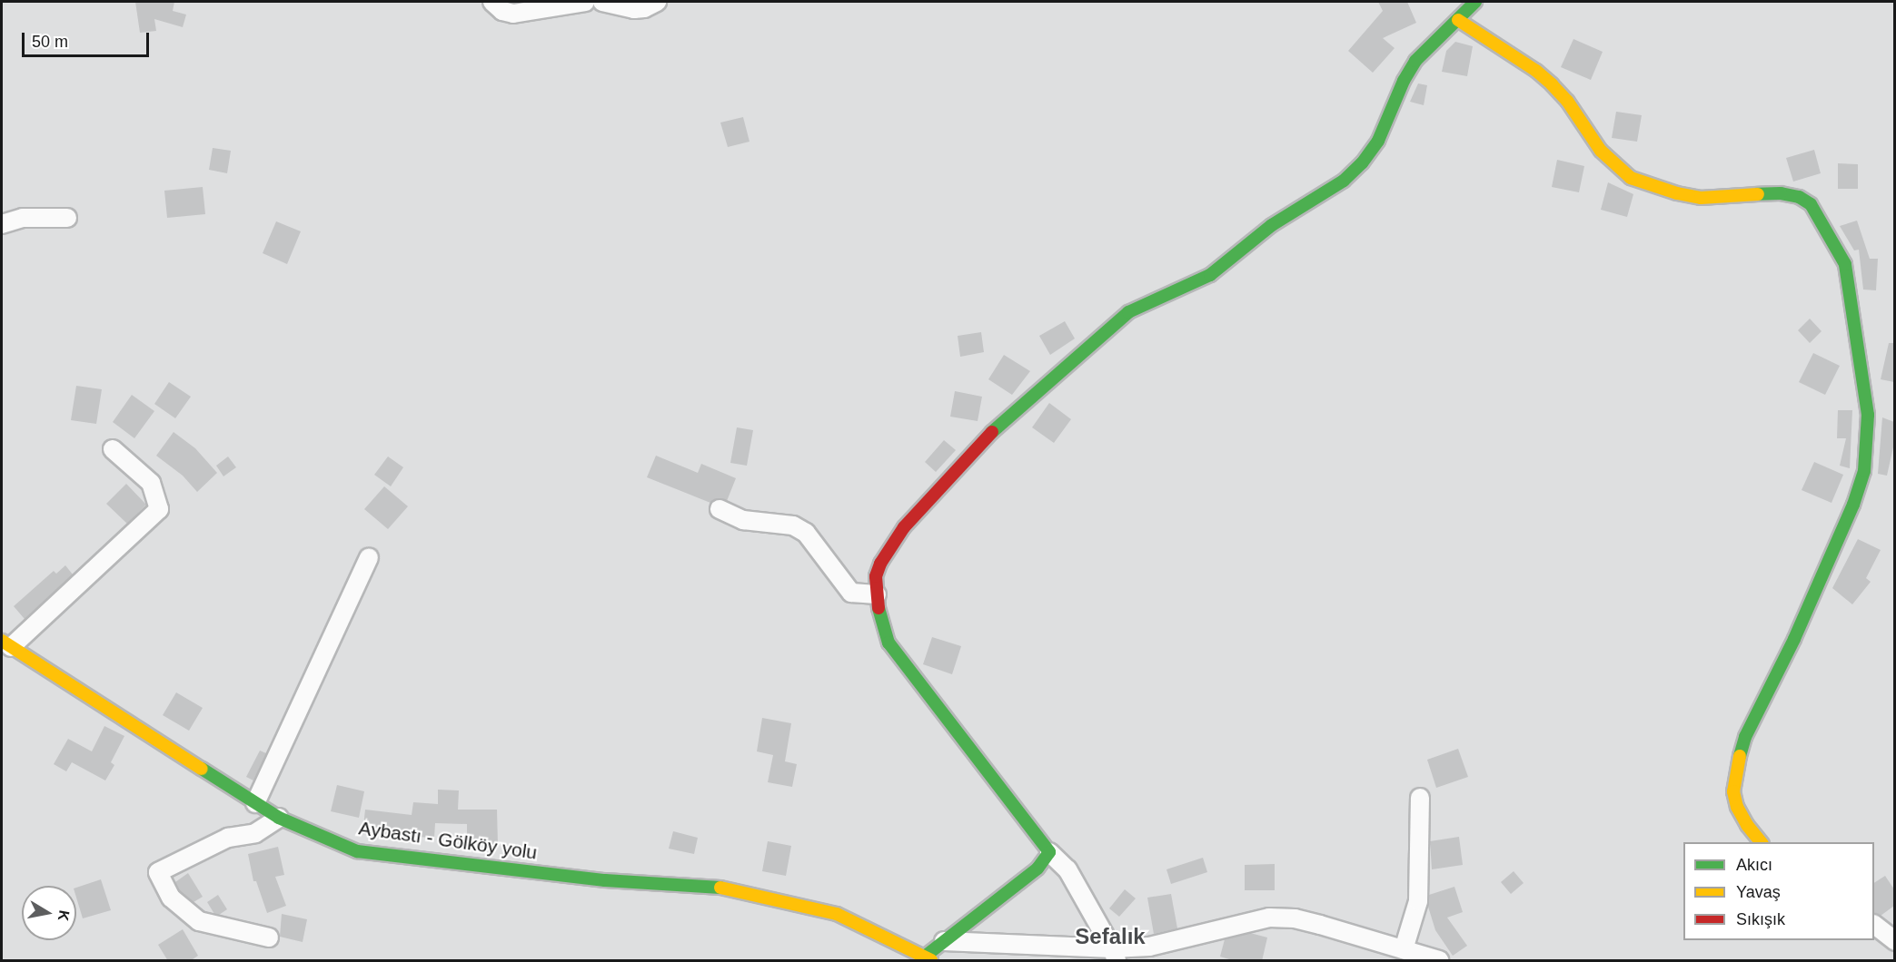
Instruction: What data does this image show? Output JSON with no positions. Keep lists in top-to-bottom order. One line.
{"streets":{"street":["Aybastı - Gölköy yolu"]},"districts":["Sefalık"],"legend":["Akıcı","Yavaş","Sıkışık"],"scale_bar":"50 m","north":"right"}
